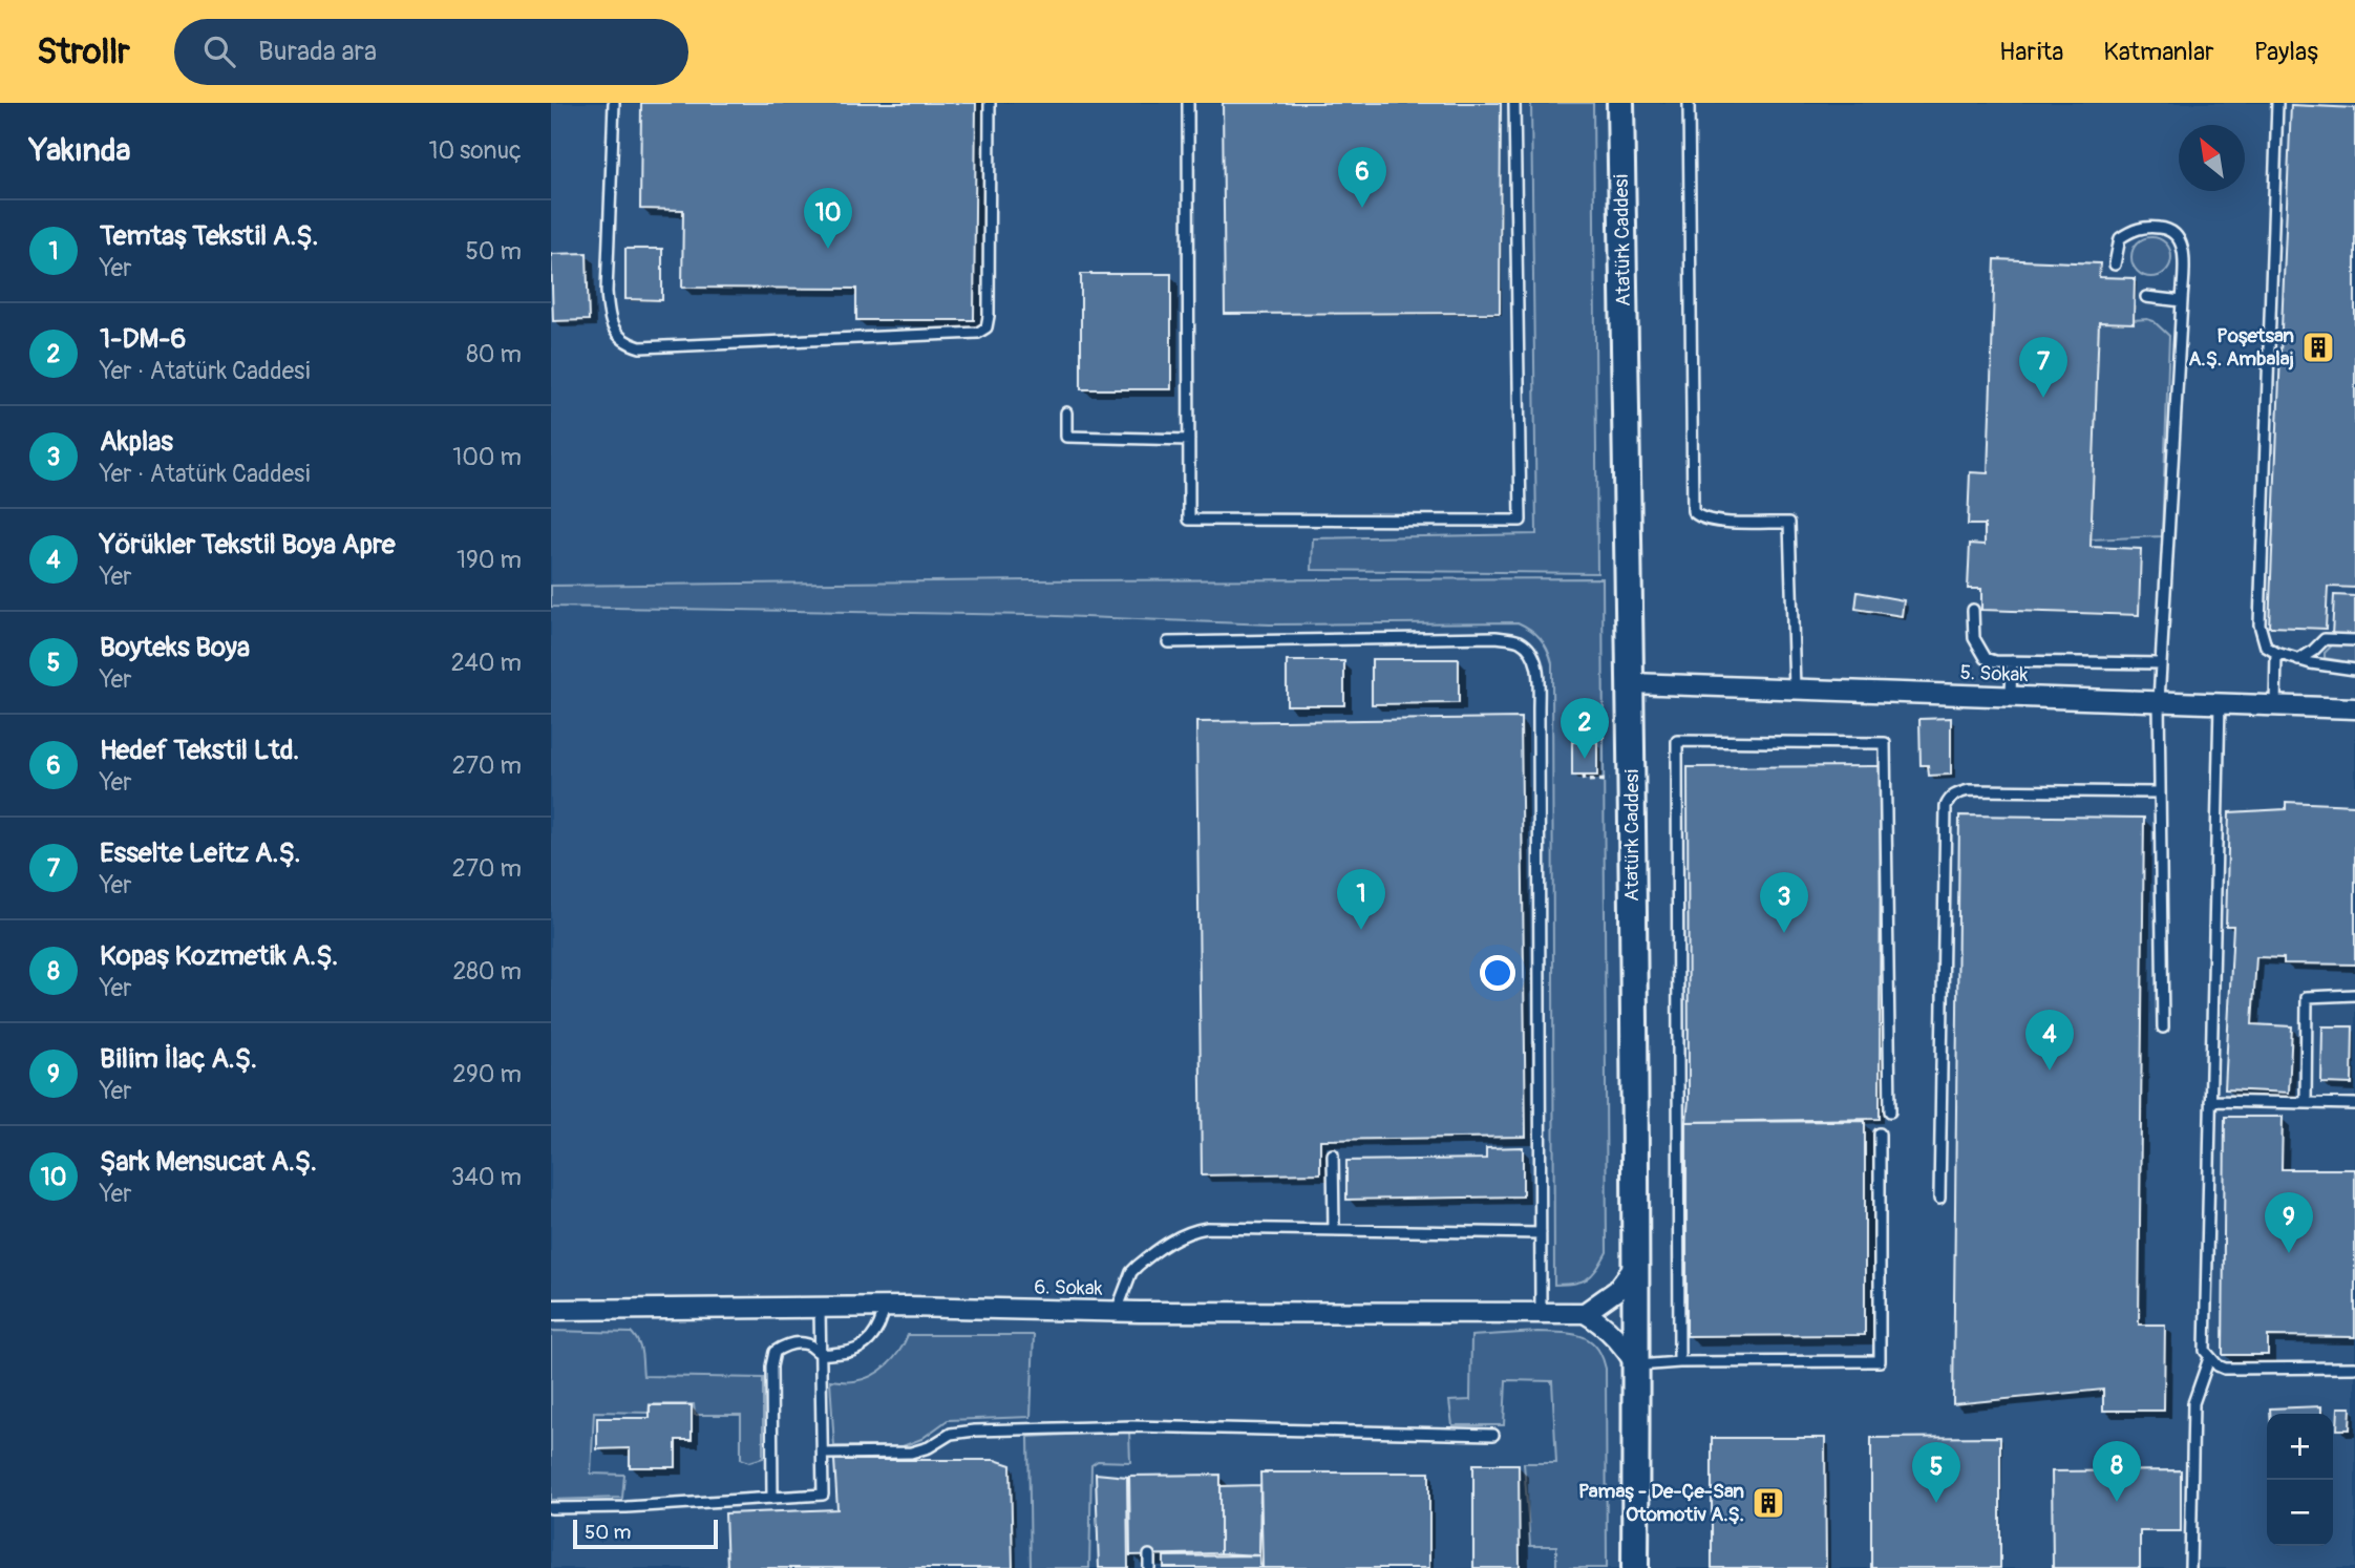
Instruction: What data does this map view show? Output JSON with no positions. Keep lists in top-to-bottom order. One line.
{"streets":{"street":["Atatürk Caddesi","5. Sokak","6. Sokak"]},"crossings":[["Atatürk Caddesi","5. Sokak"]],"places":{"building":["Poşetsan A.Ş. Ambalaj","Pamaş - De-Çe-San Otomotiv A.Ş."]},"scale_bar":"50 m","north":"top left","page":{"header":"Strollr","search":"Burada ara","nav":["Harita","Katmanlar","Paylaş"],"heading":["Yakında","10 sonuç"],"pins":["6","10","7","2","1","3","4","9","8","5"],"list":[{"mark":"1","name":"Temtaş Tekstil A.Ş.","note":"Yer","value":"50 m"},{"mark":"2","name":"1-DM-6","note":"Yer · Atatürk Caddesi","value":"80 m"},{"mark":"3","name":"Akplas","note":"Yer · Atatürk Caddesi","value":"100 m"},{"mark":"4","name":"Yörükler Tekstil Boya Apre","note":"Yer","value":"190 m"},{"mark":"5","name":"Boyteks Boya","note":"Yer","value":"240 m"},{"mark":"6","name":"Hedef Tekstil Ltd.","note":"Yer","value":"270 m"},{"mark":"7","name":"Esselte Leitz A.Ş.","note":"Yer","value":"270 m"},{"mark":"8","name":"Kopaş Kozmetik A.Ş.","note":"Yer","value":"280 m"},{"mark":"9","name":"Bilim İlaç A.Ş.","note":"Yer","value":"290 m"},{"mark":"10","name":"Şark Mensucat A.Ş.","note":"Yer","value":"340 m"}],"map_buttons":["+","−"],"scale":"50 m"}}
